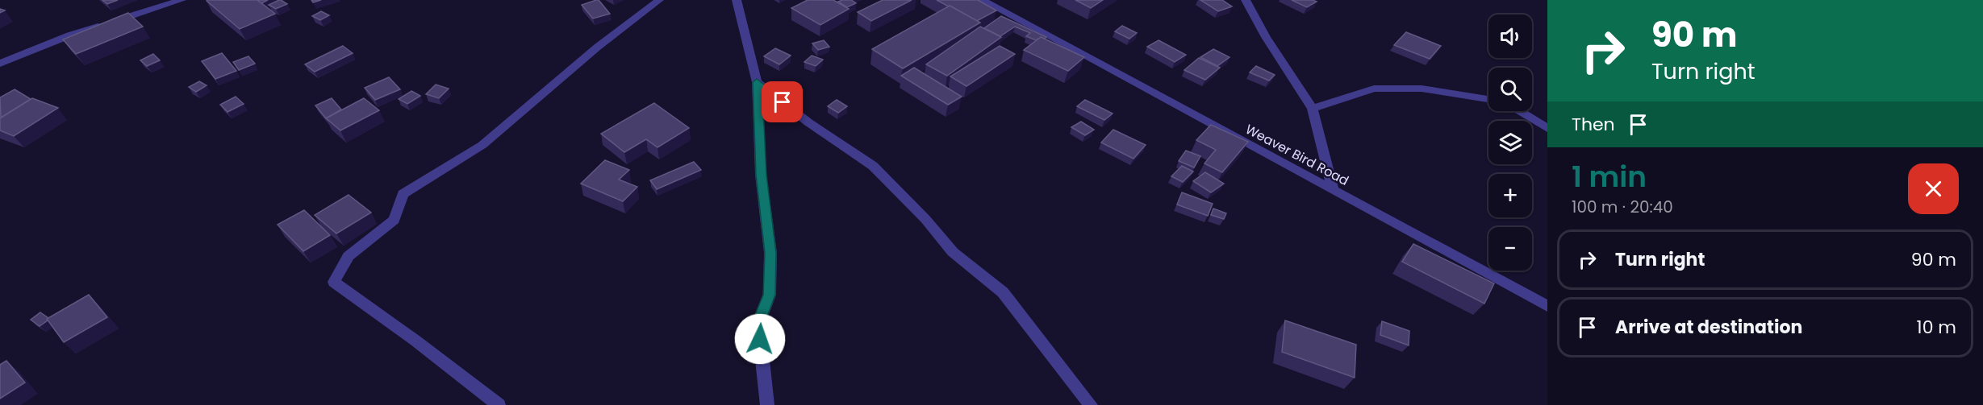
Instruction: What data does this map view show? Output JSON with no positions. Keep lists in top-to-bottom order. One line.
{"streets":{"street":["Weaver Bird Road"]},"page":{"turn":["90 m","Turn right"],"map_buttons":["+","−"],"then":"Then","heading":["1 min","100 m · 20:40"],"list":[{"name":"Turn right","value":"90 m"},{"name":"Arrive at destination","value":"10 m"}]}}
